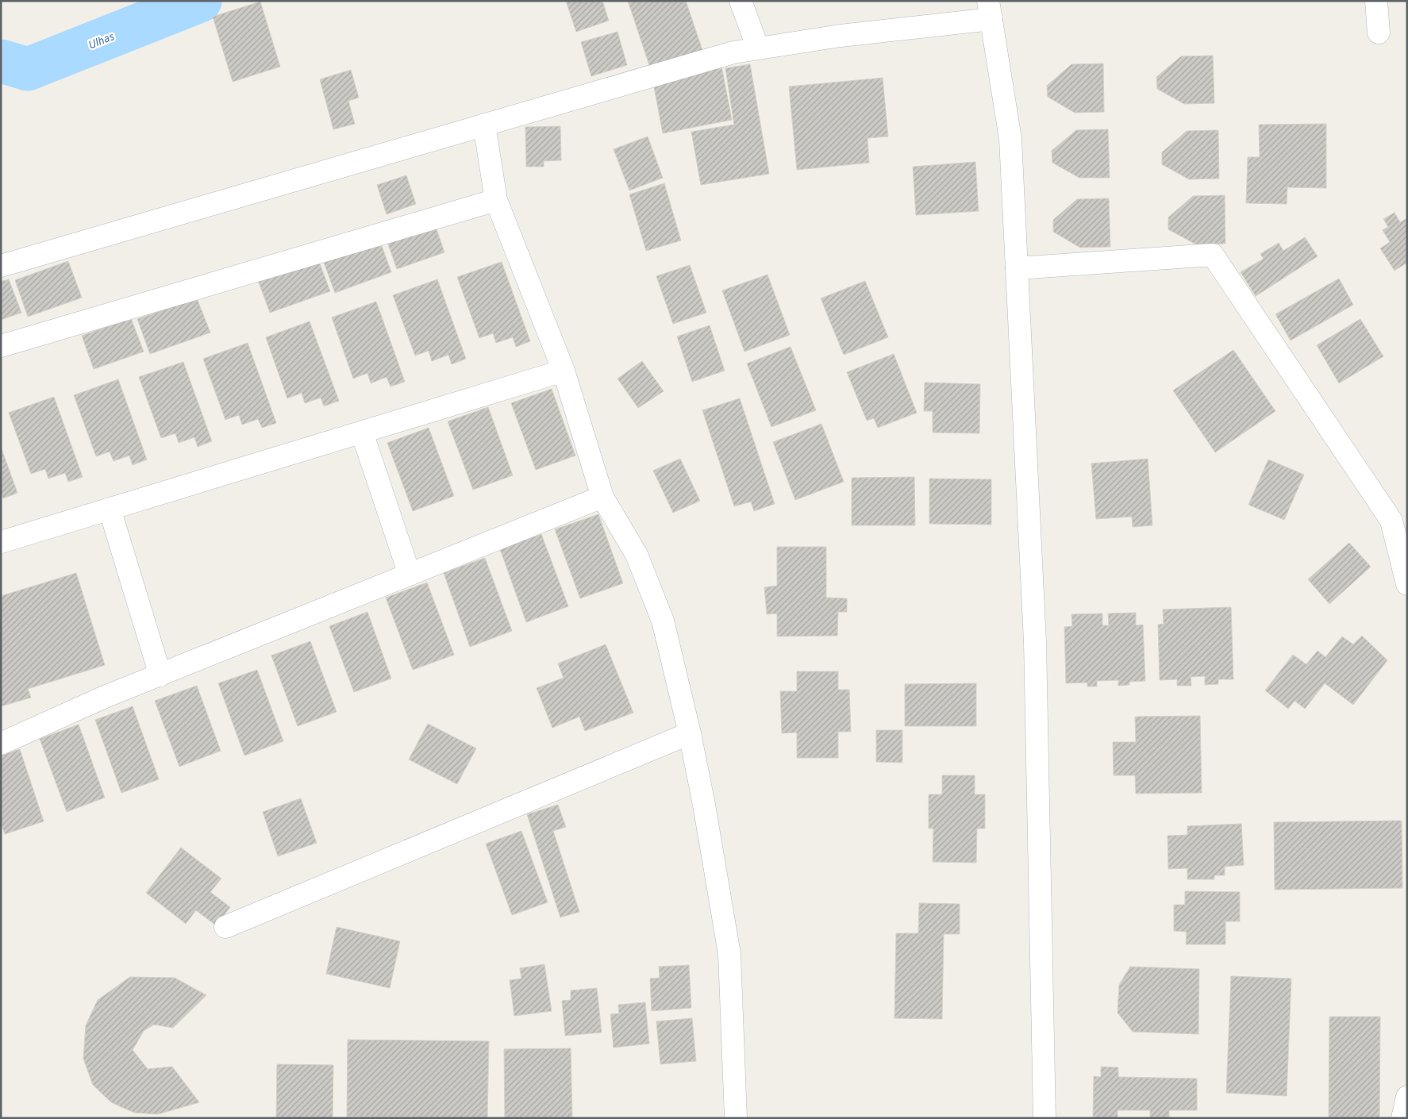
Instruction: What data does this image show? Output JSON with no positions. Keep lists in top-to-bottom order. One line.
{"water":["Ulhas"]}
